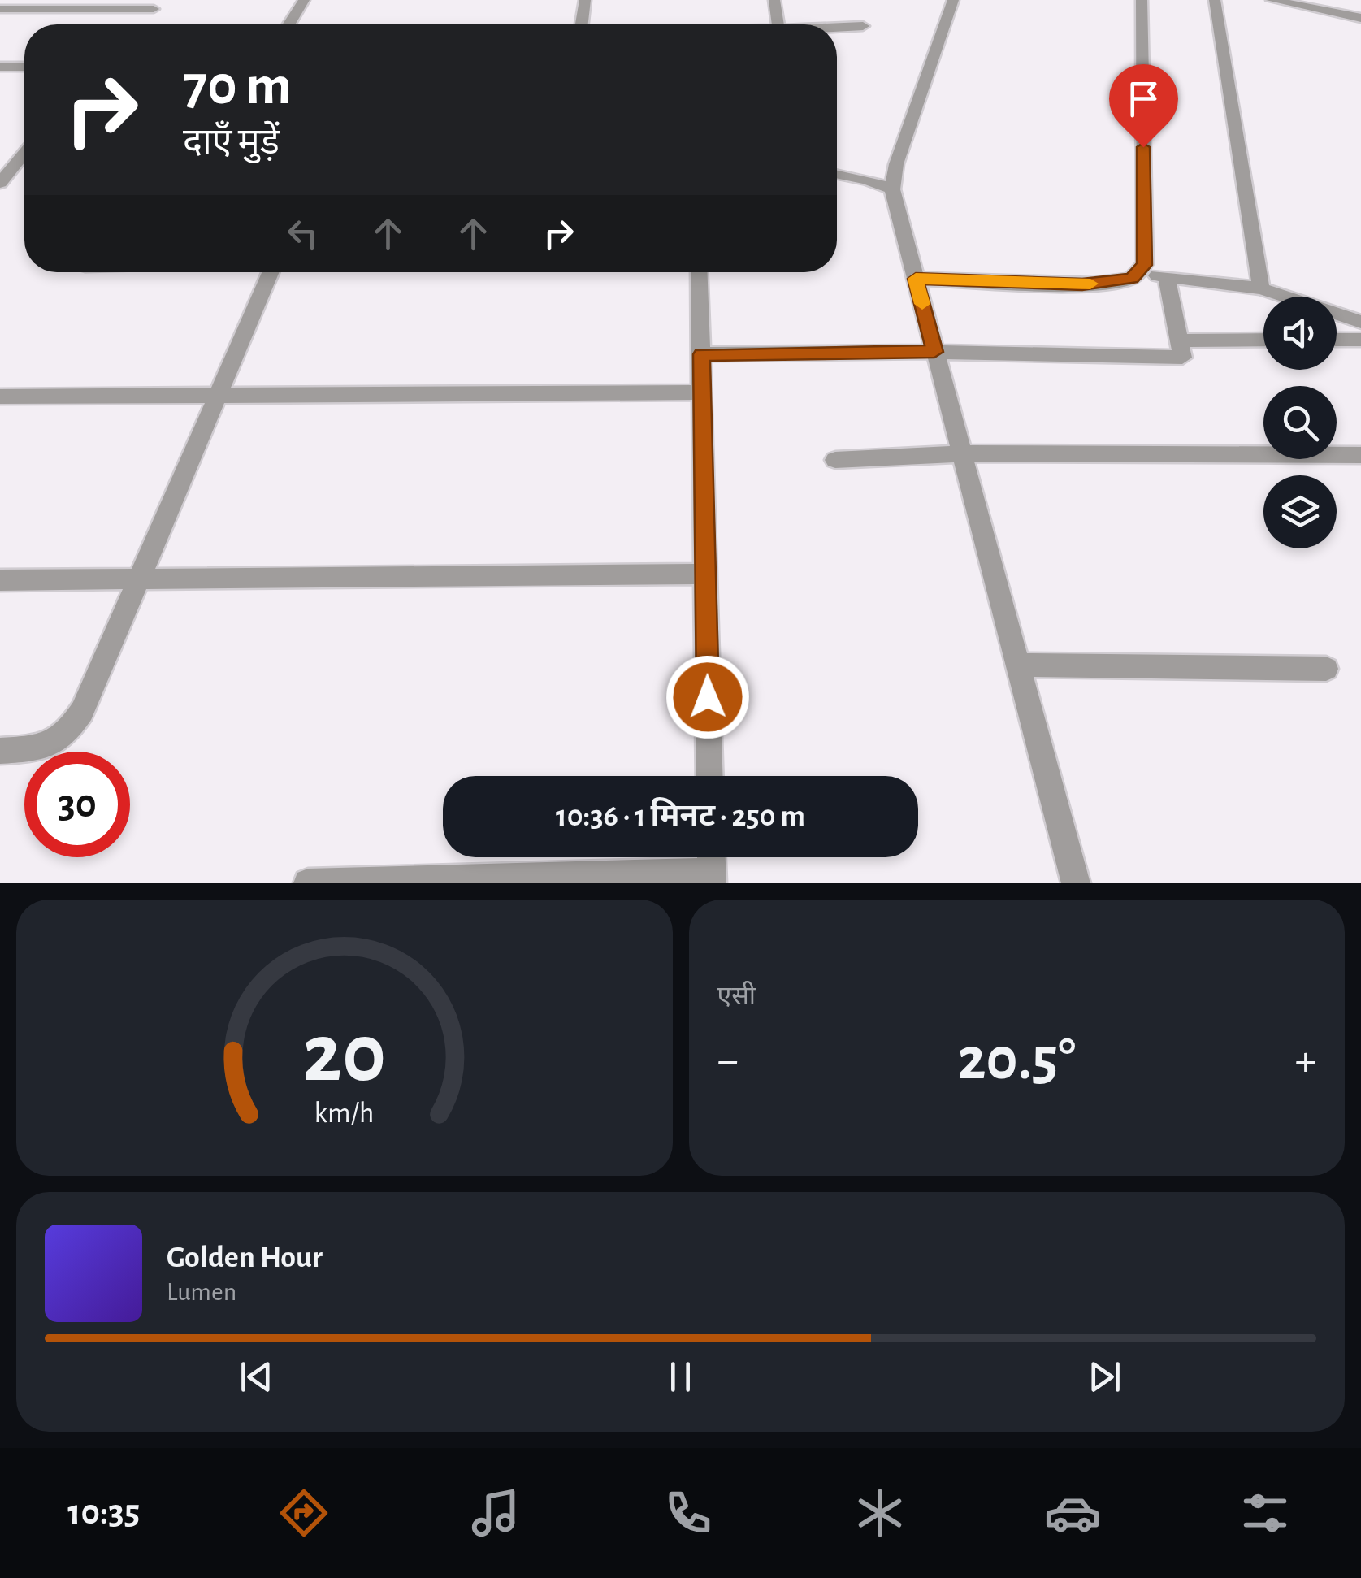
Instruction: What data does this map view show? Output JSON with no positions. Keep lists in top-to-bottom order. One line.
{"page":{"turn":["70 m","दाएँ मुड़ें"],"limit":"30","trip":"10:36 · 1 मिनट · 250 m","tile":"एसी","heat":["−","20.5°","+"],"song":["Golden Hour","Lumen"],"tabs":"10:35","gauge":["20","km/h"]}}
